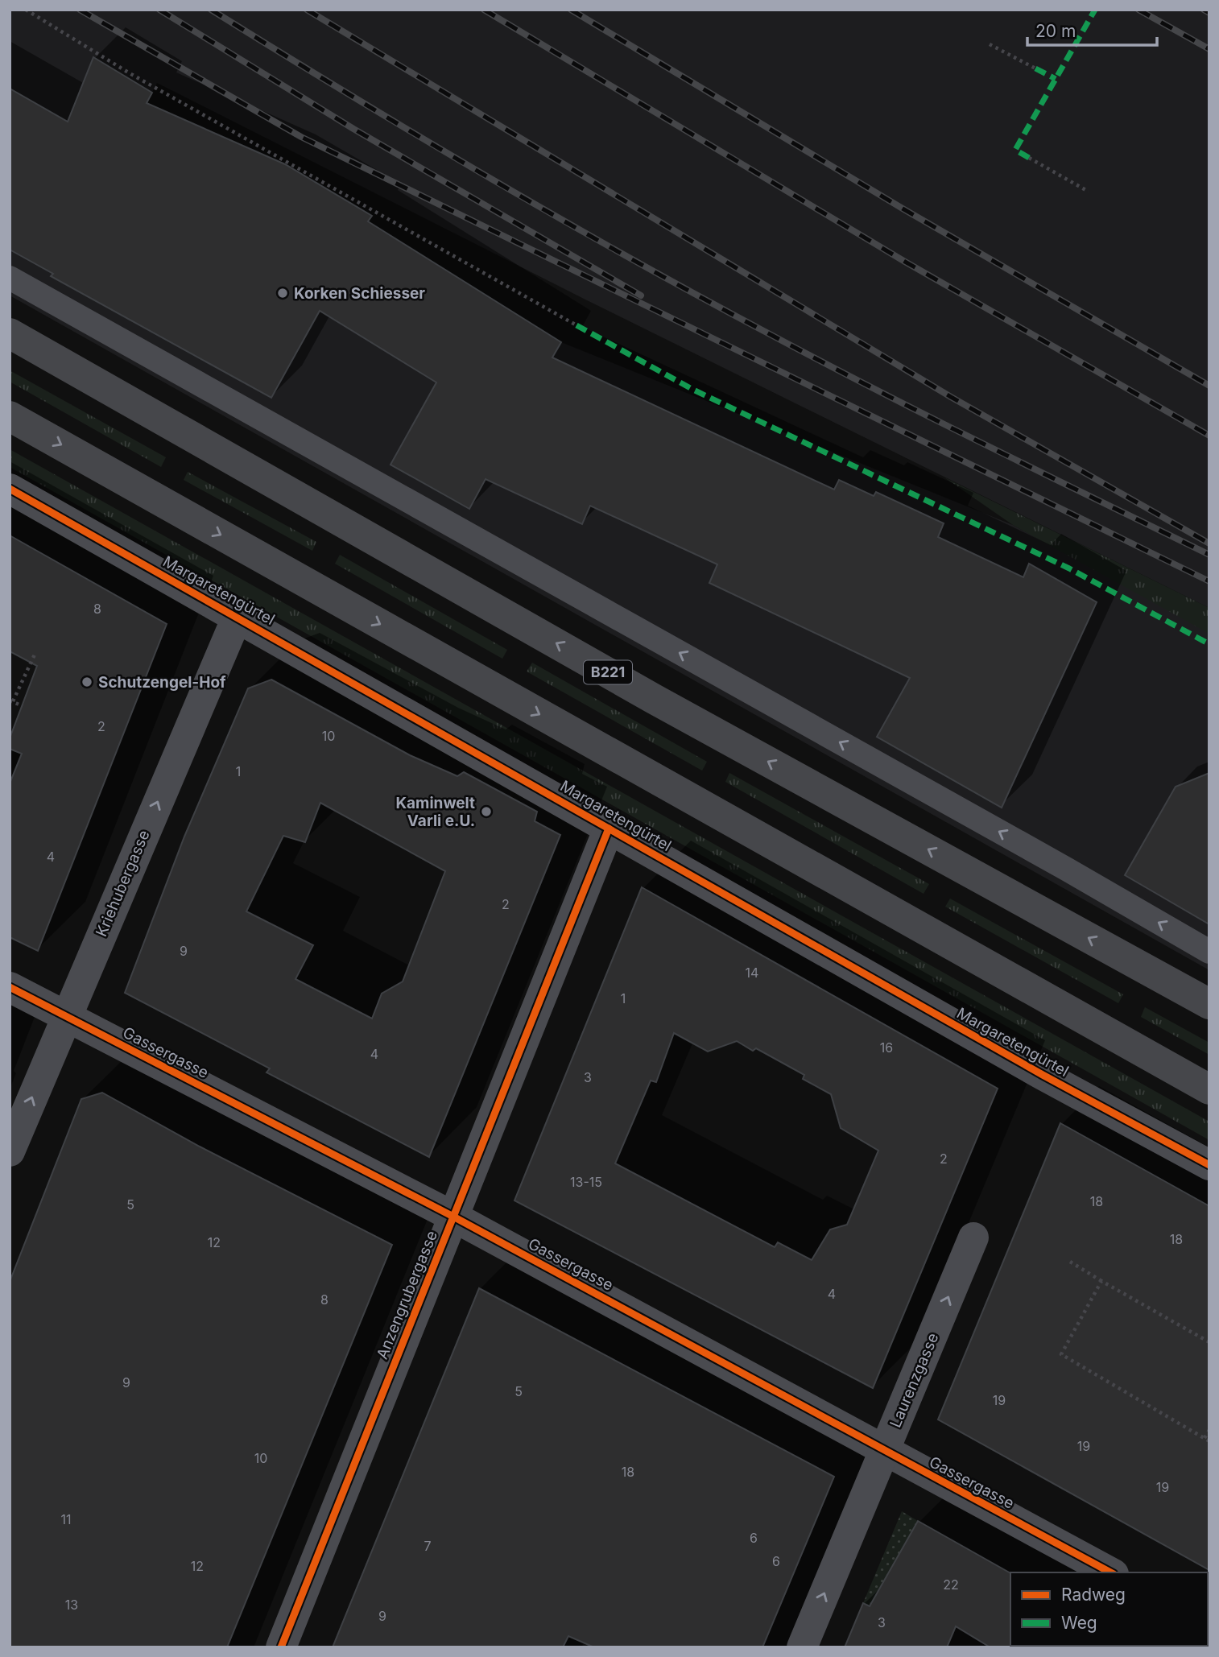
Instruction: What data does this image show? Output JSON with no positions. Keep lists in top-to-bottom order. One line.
{"streets":{"main road":["B221"],"street":["Margaretengürtel","Kriehubergasse","Gassergasse","Anzengrubergasse","Laurenzgasse"]},"crossings":[["Margaretengürtel","Kriehubergasse"],["Margaretengürtel","Anzengrubergasse"],["Kriehubergasse","Gassergasse"],["Gassergasse","Anzengrubergasse"],["Gassergasse","Laurenzgasse"]],"one_way":["Kriehubergasse","Laurenzgasse"],"places":["Korken Schiesser","Schutzengel-Hof","Kaminwelt Varli e.U."],"house_numbers":["8","2","10","1","4","2","9","14","1","16","4","3","2","13-15","18","5","18","12","4","8","9","5","19","19","10","18","19","11","6","7","6","12","22","13","9","3"],"legend":["Radweg","Weg"],"scale_bar":"20 m"}
